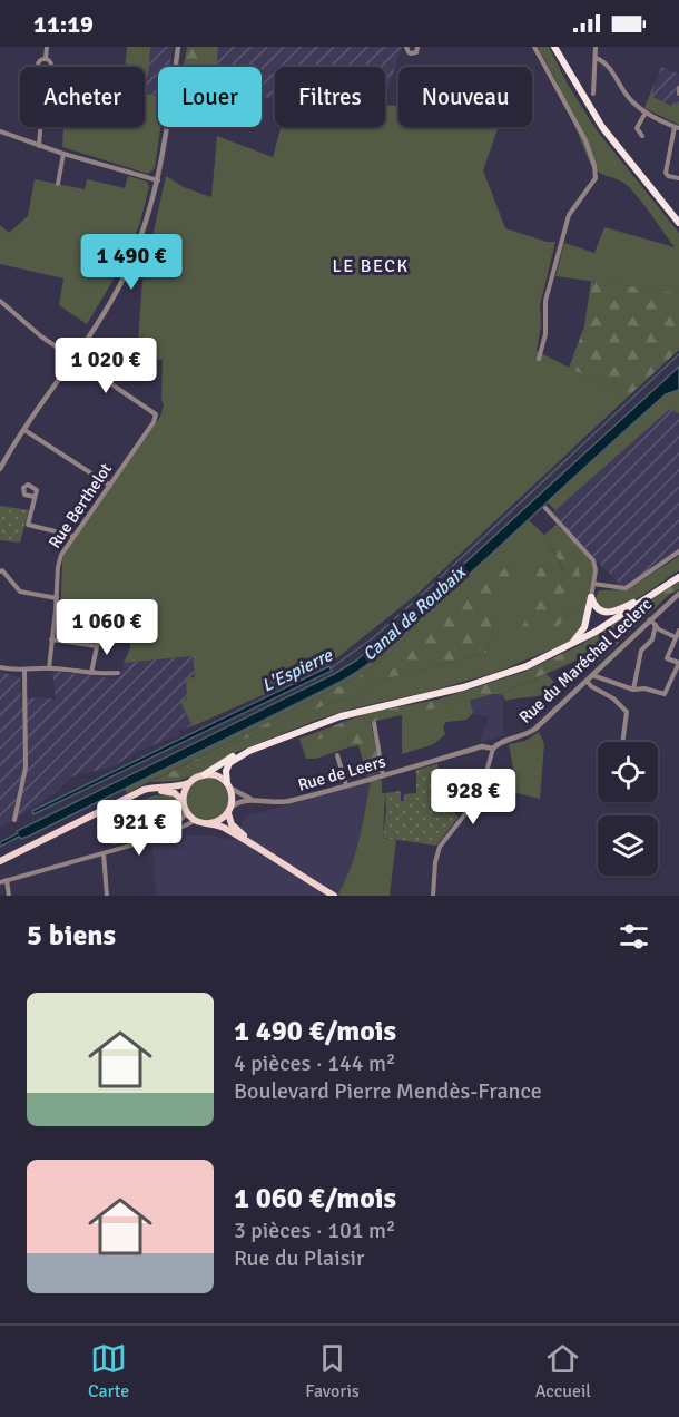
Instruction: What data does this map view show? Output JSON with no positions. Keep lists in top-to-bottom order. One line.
{"streets":{"street":["Rue Berthelot","Rue du Maréchal Leclerc","Rue de Leers"]},"crossings":[["Rue du Maréchal Leclerc","Rue de Leers"]],"districts":["LE BECK"],"water":["Canal de Roubaix","L'Espierre"],"page":{"status":"11:19","chip":["Acheter","Louer","Filtres","Nouveau"],"price":["1 490 €","1 020 €","1 060 €","928 €","921 €"],"heading":"5 biens","list":[{"name":"1 490 €/mois","note":"4 pièces · 144 m² · Boulevard Pierre Mendès-France"},{"name":"1 060 €/mois","note":"3 pièces · 101 m² · Rue du Plaisir"}],"tabs":["Carte","Favoris","Accueil"]}}
